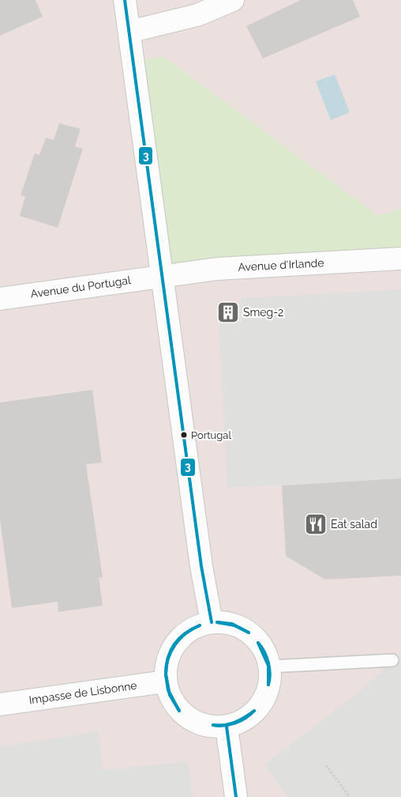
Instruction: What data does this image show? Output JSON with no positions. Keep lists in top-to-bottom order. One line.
{"streets":{"street":["Avenue d'Irlande","Avenue du Portugal","Impasse de Lisbonne"]},"crossings":[["Avenue d'Irlande","Avenue du Portugal"]],"places":{"building":["Smeg-2"],"other":["Portugal"],"restaurant":["Eat salad"]},"lines":["transit line 3"]}
